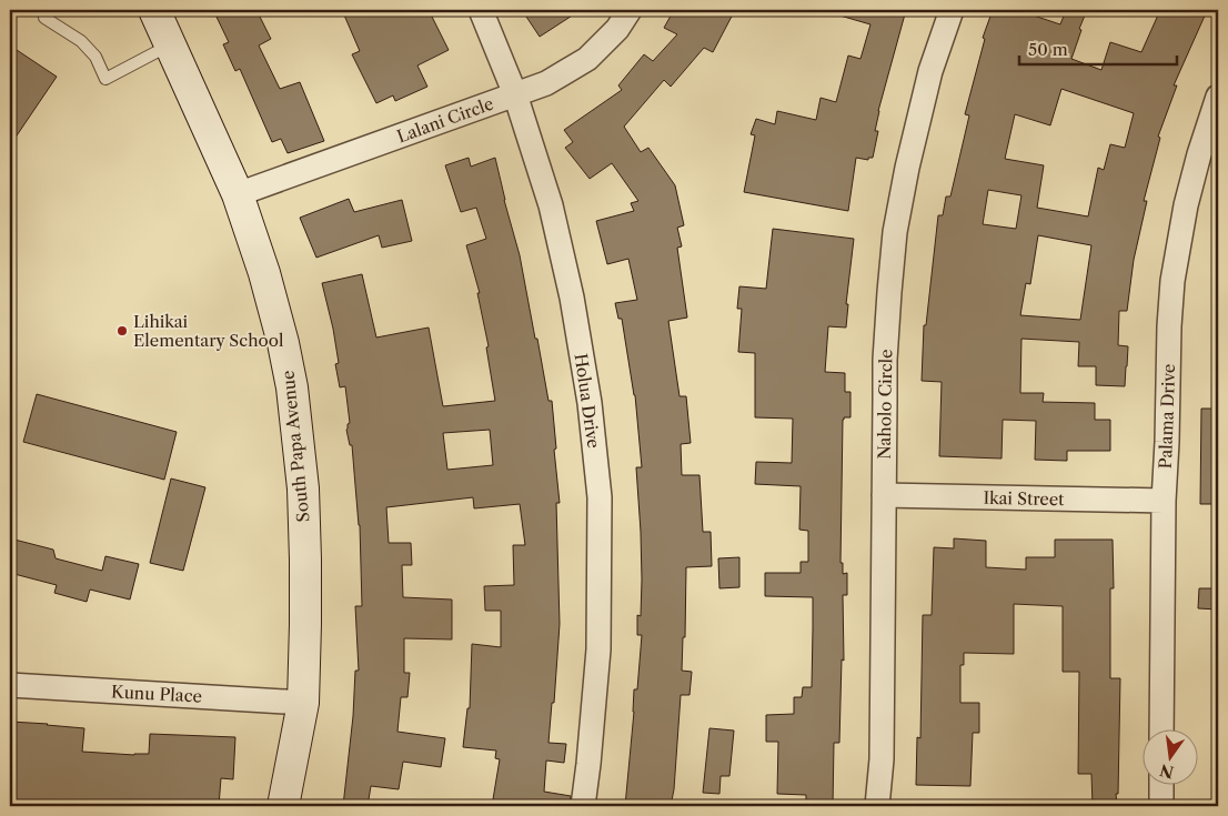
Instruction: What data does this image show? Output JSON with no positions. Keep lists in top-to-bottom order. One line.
{"streets":{"street":["Lalani Circle","Holua Drive","Naholo Circle","Palama Drive","South Papa Avenue","Ikai Street","Kunu Place"]},"crossings":[["Lalani Circle","Holua Drive"],["Lalani Circle","South Papa Avenue"],["Naholo Circle","Ikai Street"],["Palama Drive","Ikai Street"],["South Papa Avenue","Kunu Place"]],"places":["Lihikai Elementary School"],"scale_bar":"50 m","north":"bottom"}
